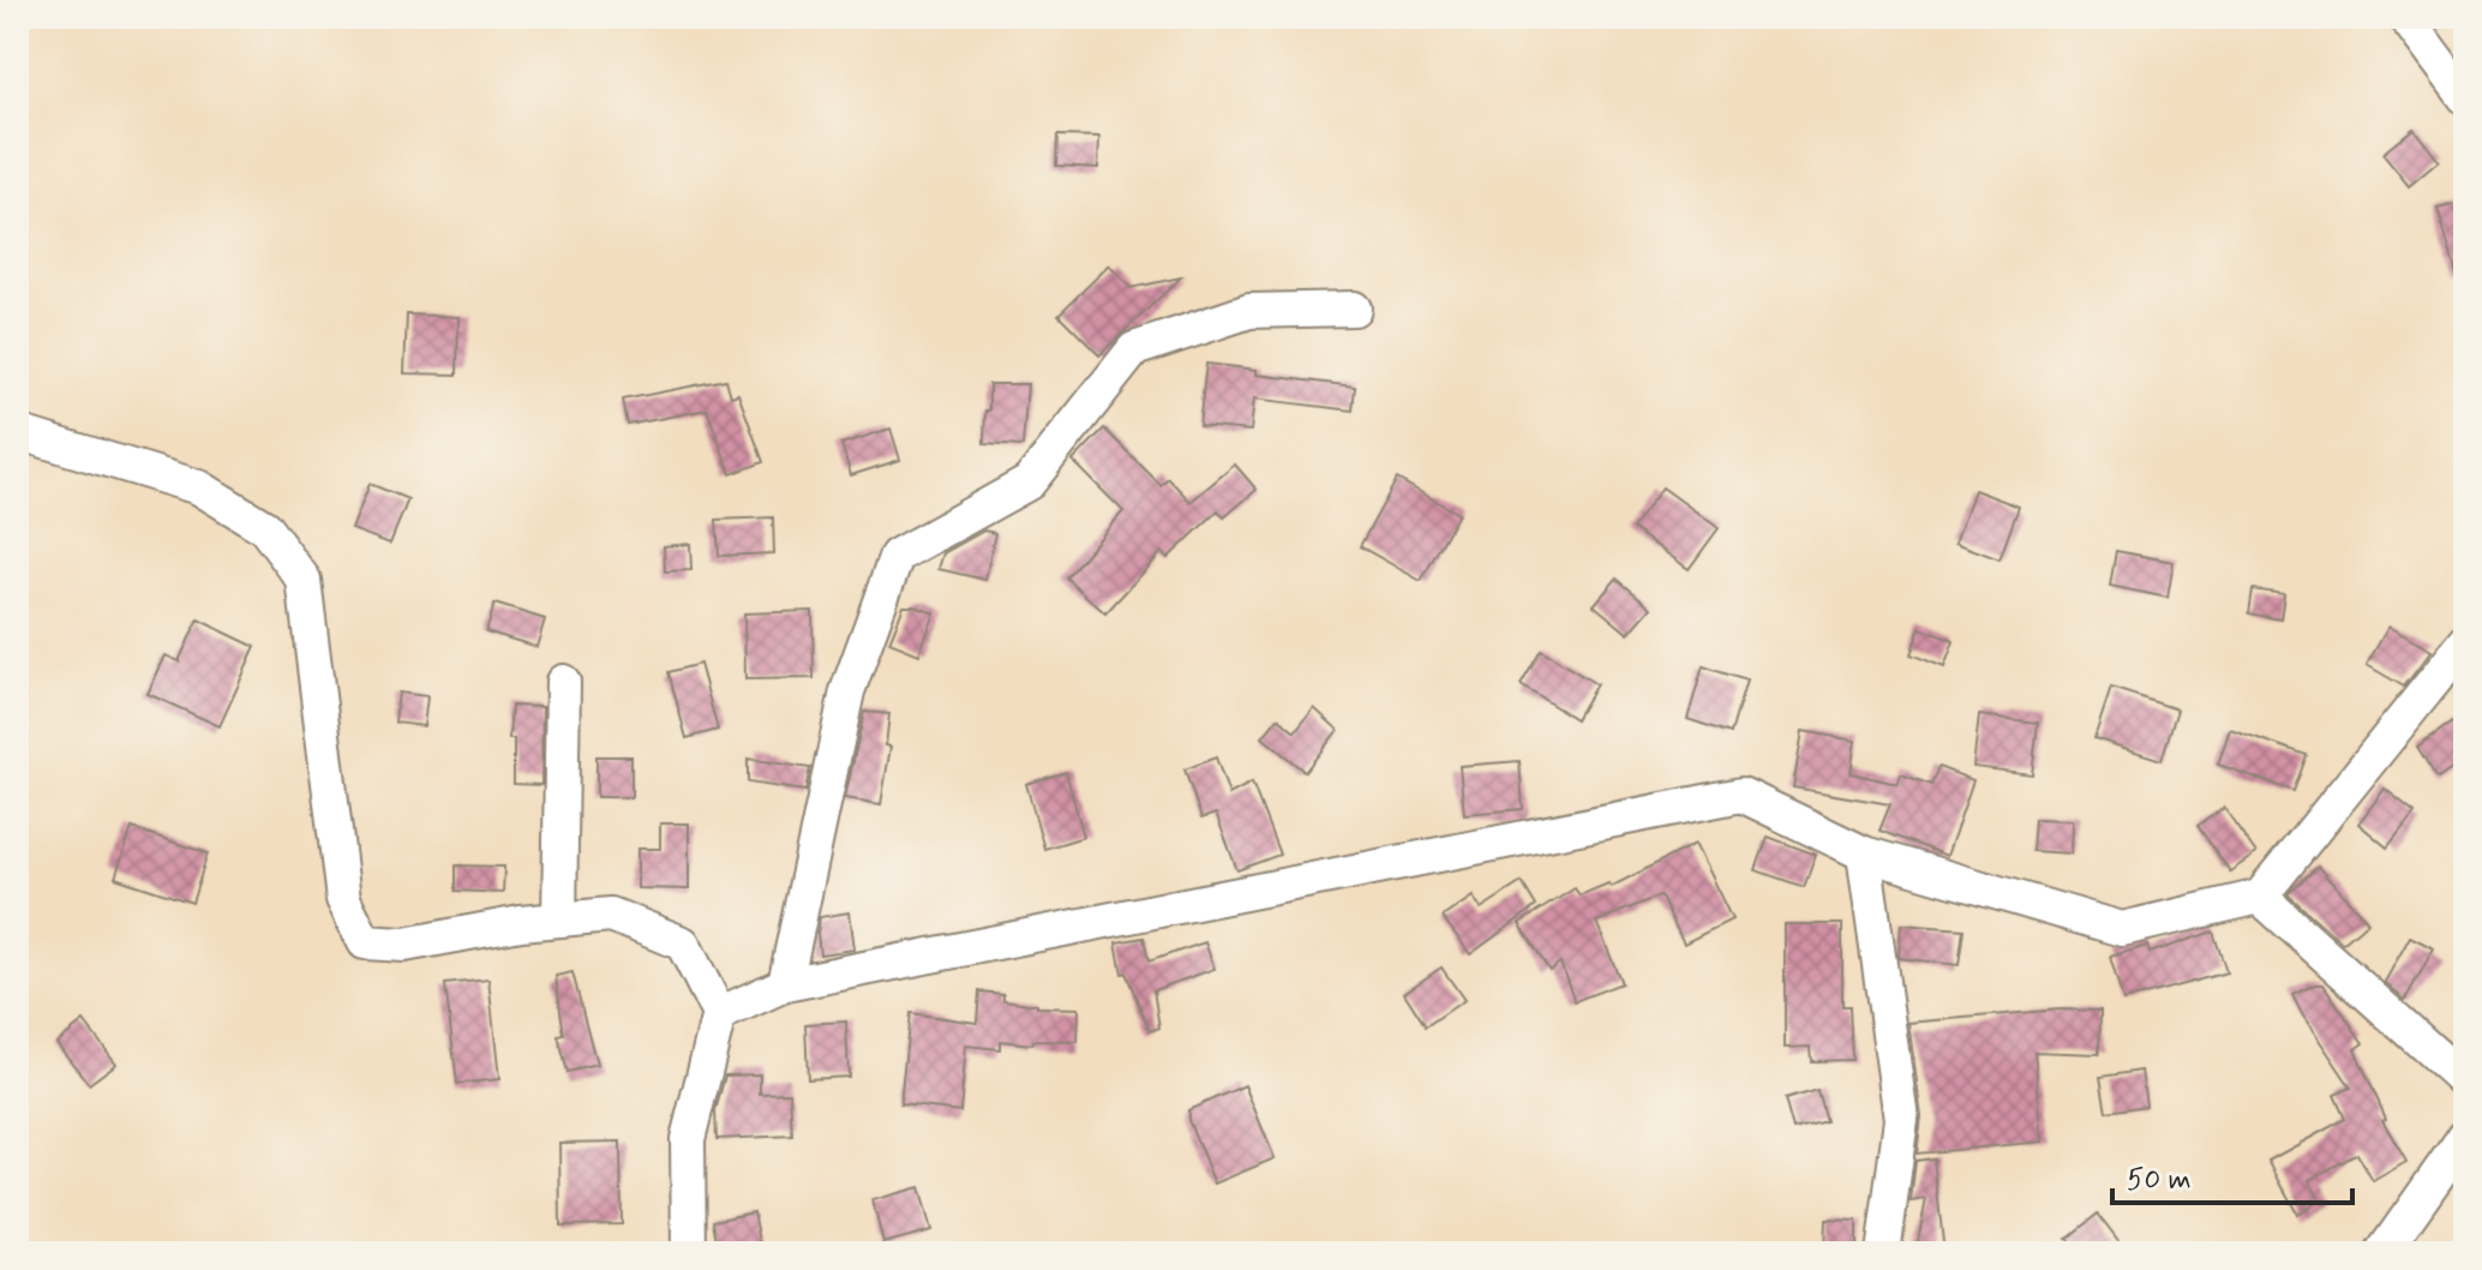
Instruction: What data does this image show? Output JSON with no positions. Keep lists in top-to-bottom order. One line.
{"scale_bar":"50 m"}
